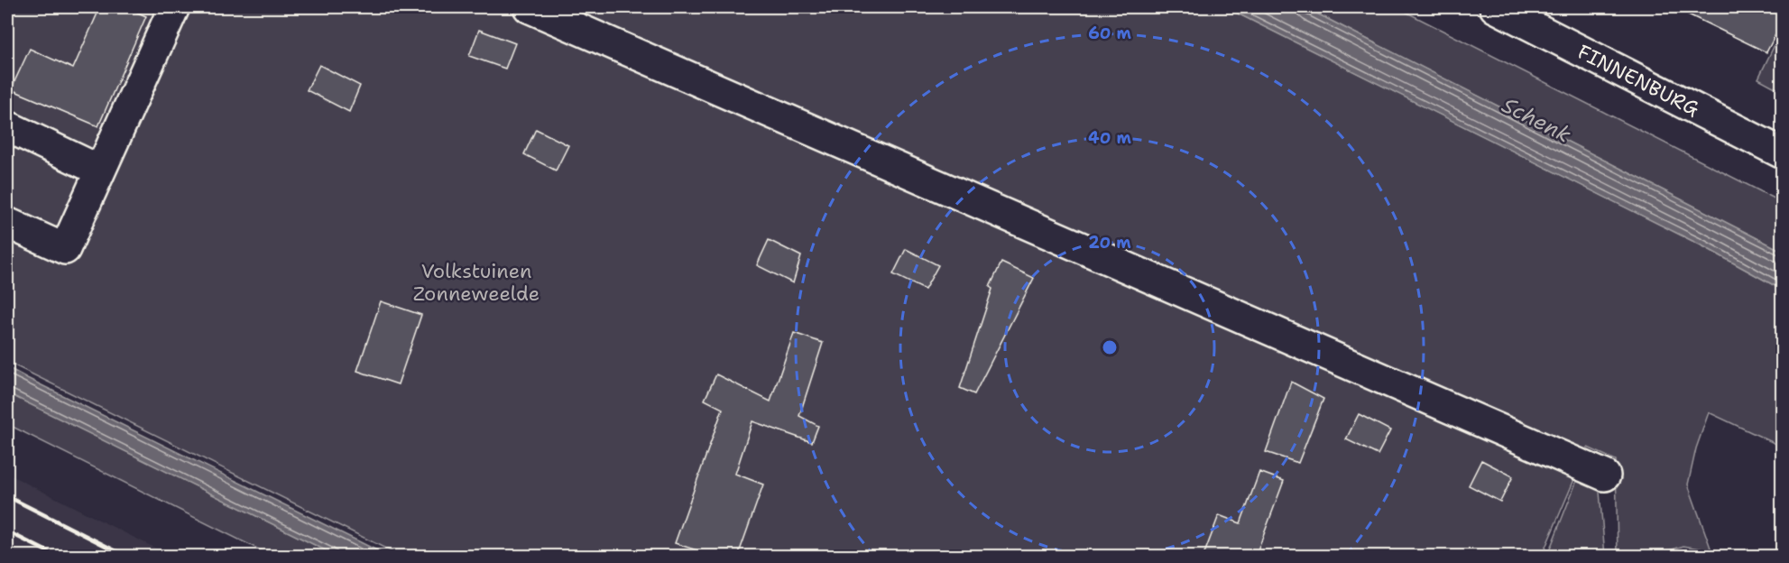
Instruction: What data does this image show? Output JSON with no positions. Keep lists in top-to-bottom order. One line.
{"streets":{"street":["FINNENBURG"]},"water":["Schenk"],"parks":["Volkstuinen Zonneweelde"],"rings":["60 m","40 m","20 m"]}
